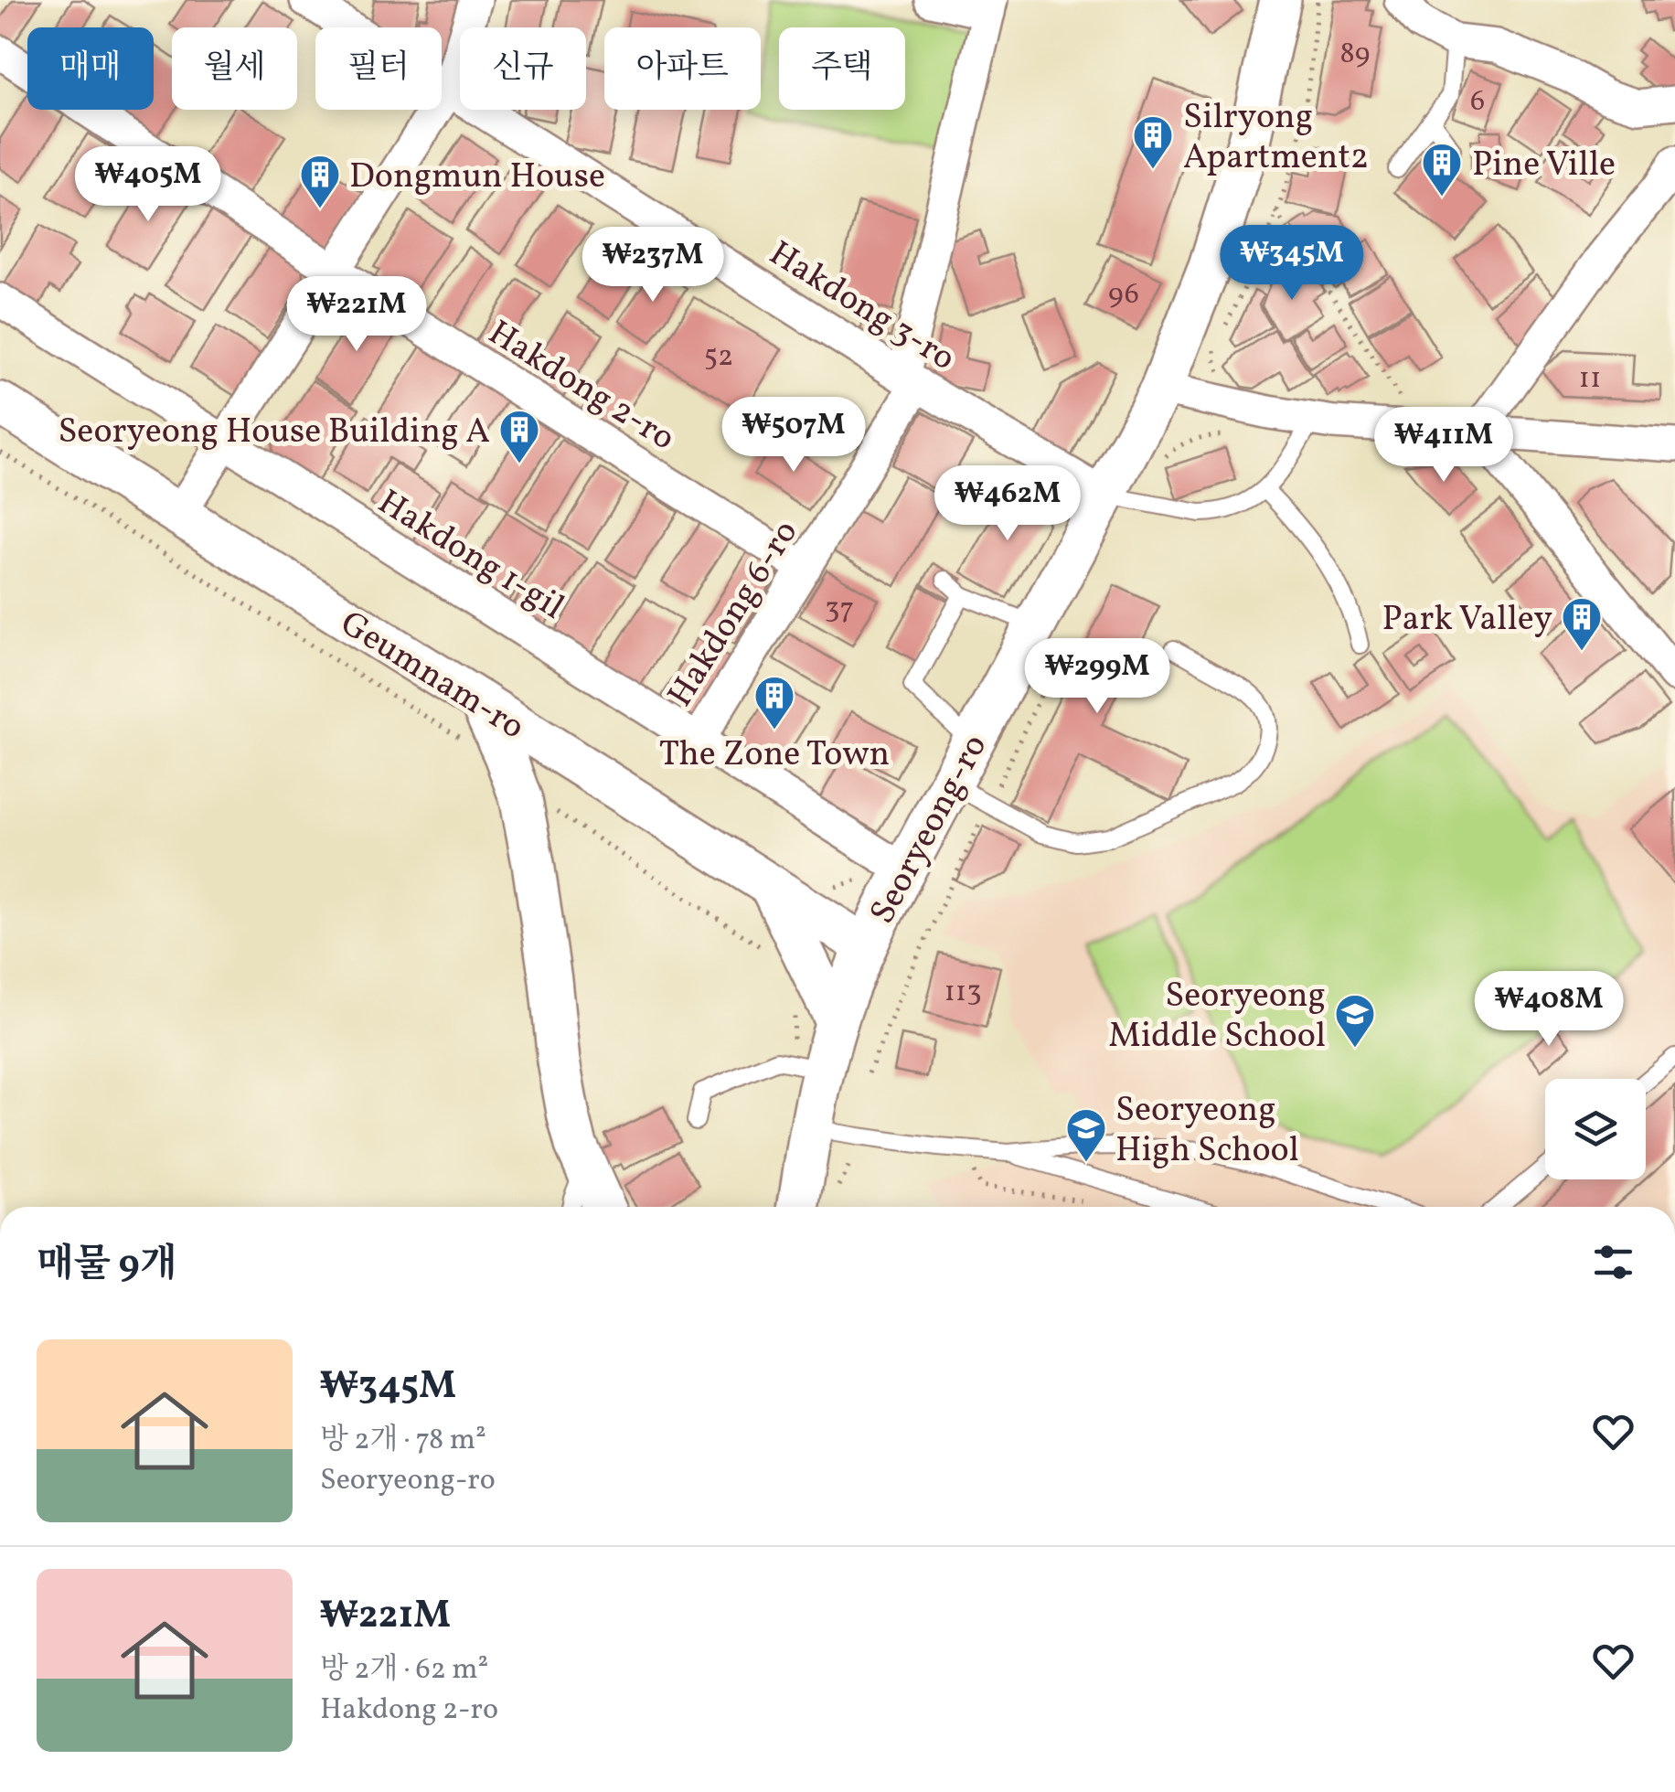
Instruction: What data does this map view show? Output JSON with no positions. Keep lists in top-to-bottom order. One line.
{"streets":{"street":["Hakdong 3-ro","Hakdong 2-ro","Hakdong 1-gil","Hakdong 6-ro","Geumnam-ro","Seoryeong-ro"]},"crossings":[["Hakdong 3-ro","Hakdong 6-ro"],["Hakdong 3-ro","Seoryeong-ro"],["Hakdong 2-ro","Hakdong 6-ro"],["Hakdong 1-gil","Hakdong 6-ro"],["Hakdong 1-gil","Seoryeong-ro"],["Geumnam-ro","Seoryeong-ro"]],"places":{"building":["Silryong Apartment2","Pine Ville","Dongmun House","Seoryeong House Building A","Park Valley","The Zone Town"],"school or university":["Seoryeong Middle School","Seoryeong High School"]},"house_numbers":["89","6","96","52","11","37","113"],"page":{"chip":["매매","월세","필터","신규","아파트","주택"],"price":["₩405M","₩345M","₩237M","₩221M","₩507M","₩411M","₩462M","₩299M","₩408M"],"heading":"매물 9개","list":[{"name":"₩345M","note":"방 2개 · 78 m² · Seoryeong-ro"},{"name":"₩221M","note":"방 2개 · 62 m² · Hakdong 2-ro"}]}}
